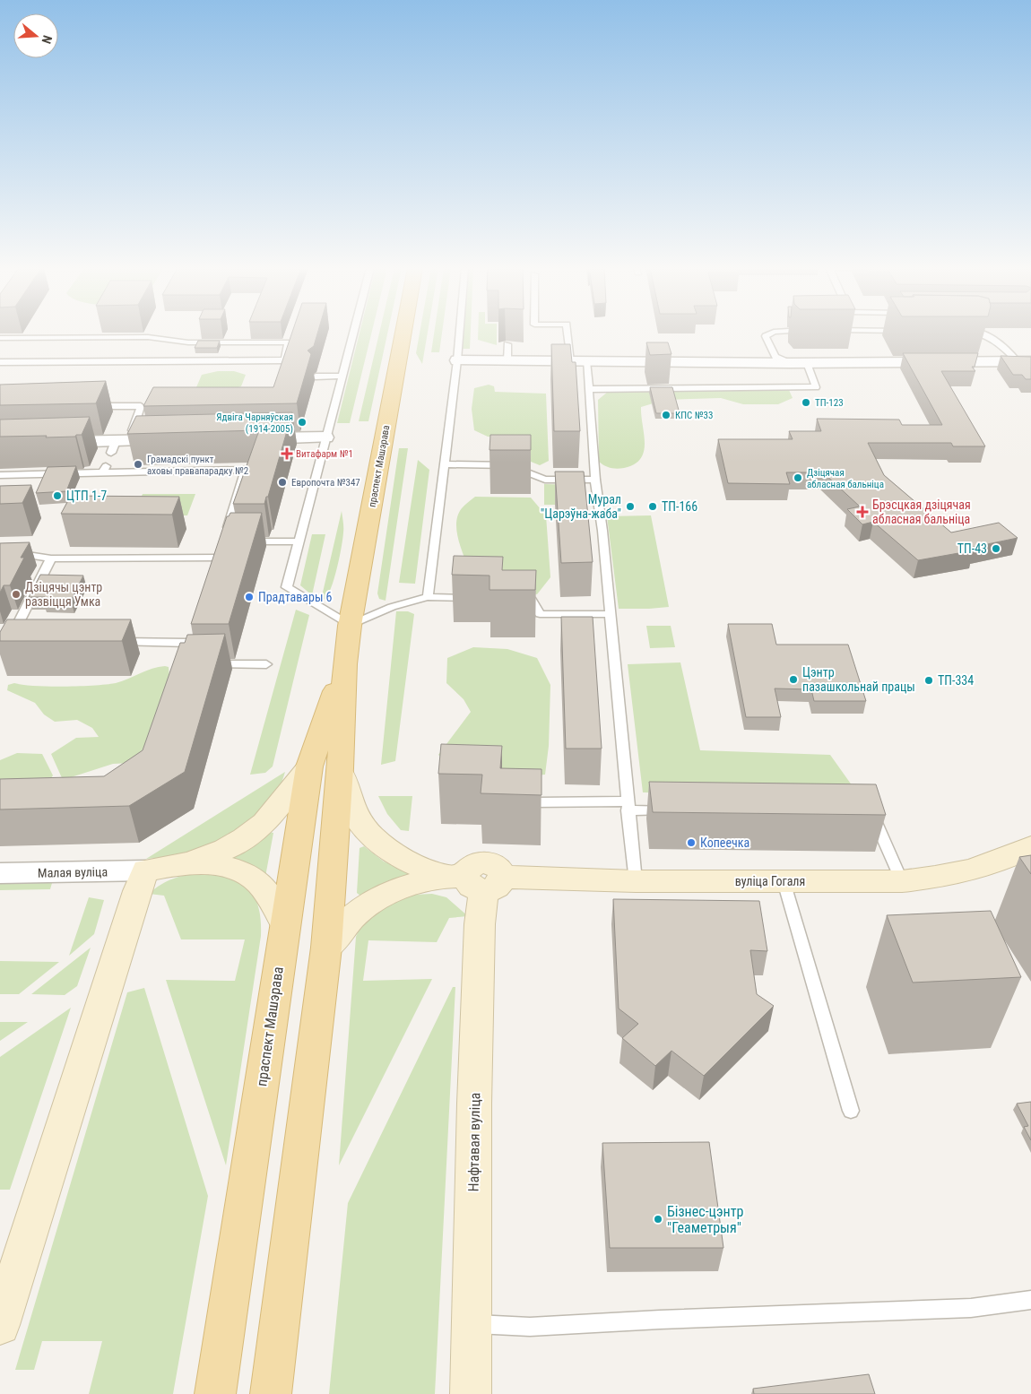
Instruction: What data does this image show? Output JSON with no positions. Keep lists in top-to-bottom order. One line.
{"streets":{"main road":["праспект Машэрава"],"street":["Малая вуліца","вуліца Гогаля","Нафтавая вуліца"]},"crossings":[["вуліца Гогаля","Нафтавая вуліца"]],"places":{"other":["ТП-123","КПС №33","Ядвіга Чарняўская (1914-2005)","Грамадскі пункт аховы правапарадку №2","Дзіцячая абласная бальніца","Европочта №347","ЦТП 1-7","Мурал \"Царэўна-жаба\"","ТП-166","ТП-43","Дзіцячы цэнтр развіцця Умка","Прадтавары 6","Цэнтр пазашкольнай працы","ТП-334","Копеечка","Бізнес-цэнтр \"Геаметрыя\""],"health":["Витафарм №1","Брэсцкая дзіцячая абласная бальніца"]},"north":"right"}
